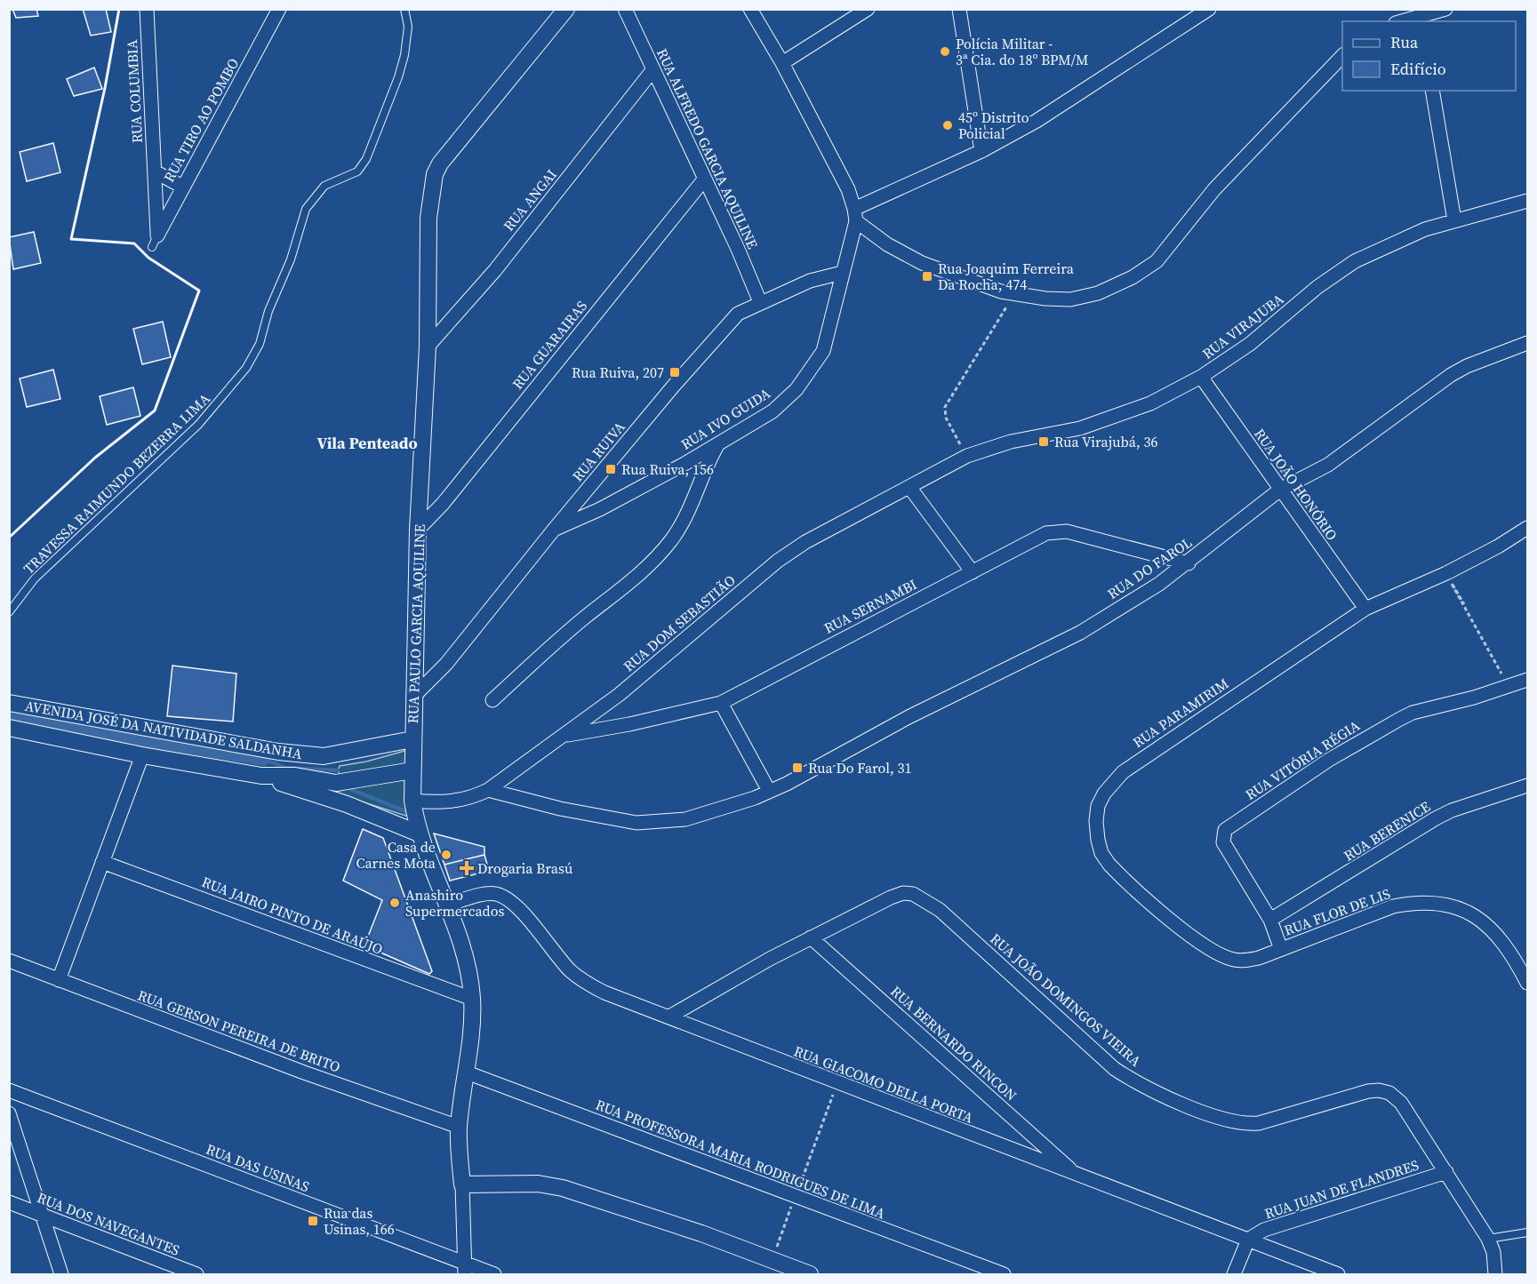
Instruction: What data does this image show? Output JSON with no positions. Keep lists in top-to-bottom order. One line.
{"streets":{"street":["RUA COLUMBIA","RUA TIRO AO POMBO","RUA ALFREDO GARCIA AQUILINE","RUA ANGAI","RUA VIRAJUBA","RUA GUARAIRAS","RUA IVO GUIDA","RUA RUIVA","RUA JOÃO HONÓRIO","RUA DO FAROL","RUA SERNAMBI","RUA DOM SEBASTIÃO","RUA PAULO GARCIA AQUILINE","RUA PARAMIRIM","AVENIDA JOSÉ DA NATIVIDADE SALDANHA","RUA VITÓRIA RÉGIA","RUA BERENICE","RUA FLOR DE LIS","RUA JAIRO PINTO DE ARAÚJO","RUA JOÃO DOMINGOS VIEIRA","RUA GERSON PEREIRA DE BRITO","RUA BERNARDO RINCON","RUA GIACOMO DELLA PORTA","RUA PROFESSORA MARIA RODRIGUES DE LIMA","RUA DAS USINAS","RUA JUAN DE FLANDRES","RUA DOS NAVEGANTES"],"lane":["TRAVESSA RAIMUNDO BEZERRA LIMA"]},"crossings":[["RUA COLUMBIA","RUA TIRO AO POMBO"],["RUA ALFREDO GARCIA AQUILINE","RUA ANGAI"],["RUA ALFREDO GARCIA AQUILINE","RUA GUARAIRAS"],["RUA ALFREDO GARCIA AQUILINE","RUA RUIVA"],["RUA ANGAI","RUA PAULO GARCIA AQUILINE"],["RUA VIRAJUBA","RUA JOÃO HONÓRIO"],["RUA VIRAJUBA","RUA DOM SEBASTIÃO"],["RUA GUARAIRAS","RUA PAULO GARCIA AQUILINE"],["RUA IVO GUIDA","RUA RUIVA"],["RUA RUIVA","RUA PAULO GARCIA AQUILINE"],["RUA JOÃO HONÓRIO","RUA DO FAROL"],["RUA JOÃO HONÓRIO","RUA PARAMIRIM"],["RUA DO FAROL","RUA SERNAMBI"],["RUA DO FAROL","RUA DOM SEBASTIÃO"],["RUA SERNAMBI","RUA DOM SEBASTIÃO"],["RUA DOM SEBASTIÃO","RUA PAULO GARCIA AQUILINE"],["RUA PAULO GARCIA AQUILINE","AVENIDA JOSÉ DA NATIVIDADE SALDANHA"],["RUA PAULO GARCIA AQUILINE","RUA JAIRO PINTO DE ARAÚJO"],["RUA PAULO GARCIA AQUILINE","RUA GERSON PEREIRA DE BRITO"],["RUA PAULO GARCIA AQUILINE","RUA GIACOMO DELLA PORTA"],["RUA PAULO GARCIA AQUILINE","RUA PROFESSORA MARIA RODRIGUES DE LIMA"],["RUA PAULO GARCIA AQUILINE","RUA DAS USINAS"],["RUA PARAMIRIM","RUA VITÓRIA RÉGIA"],["RUA PARAMIRIM","RUA FLOR DE LIS"],["RUA VITÓRIA RÉGIA","RUA BERENICE"],["RUA VITÓRIA RÉGIA","RUA FLOR DE LIS"],["RUA JOÃO DOMINGOS VIEIRA","RUA BERNARDO RINCON"],["RUA JOÃO DOMINGOS VIEIRA","RUA GIACOMO DELLA PORTA"],["RUA JOÃO DOMINGOS VIEIRA","RUA JUAN DE FLANDRES"],["RUA BERNARDO RINCON","RUA GIACOMO DELLA PORTA"],["RUA GIACOMO DELLA PORTA","RUA JUAN DE FLANDRES"]],"districts":["Vila Penteado"],"places":{"other":["Polícia Militar - 3ª Cia. do 18º BPM/M","45º Distrito Policial","Casa de Carnes Mota","Anashiro Supermercados"],"transit":["Rua Joaquim Ferreira Da Rocha, 474","Rua Ruiva, 207","Rua Virajubá, 36","Rua Ruiva, 156","Rua Do Farol, 31","Rua das Usinas, 166"],"health":["Drogaria Brasú"]},"legend":["Rua","Edifício"]}
